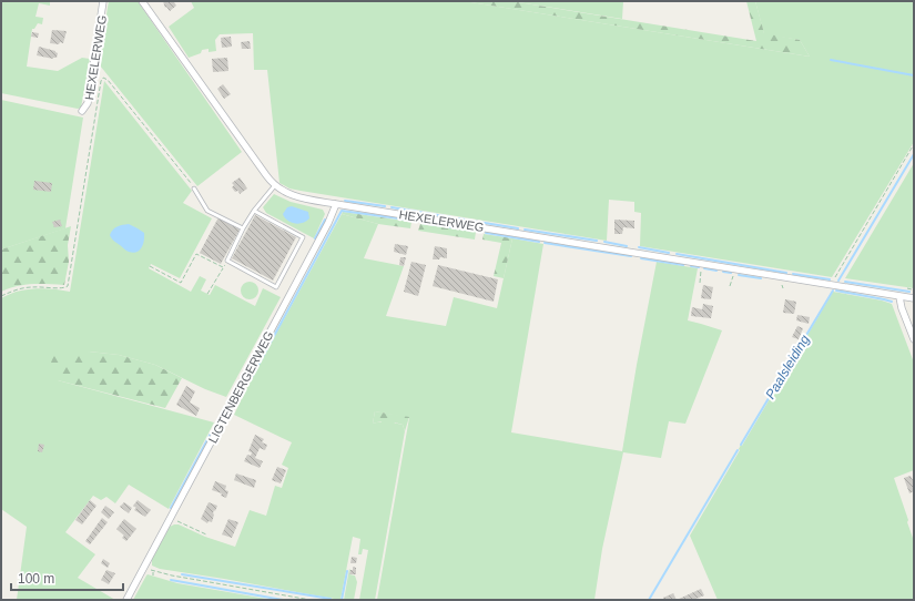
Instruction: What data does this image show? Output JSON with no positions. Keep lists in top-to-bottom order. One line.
{"streets":{"street":["HEXELERWEG","LIGTENBERGERWEG"]},"crossings":[["HEXELERWEG","LIGTENBERGERWEG"]],"water":["Paalsleiding"],"scale_bar":"100 m"}
